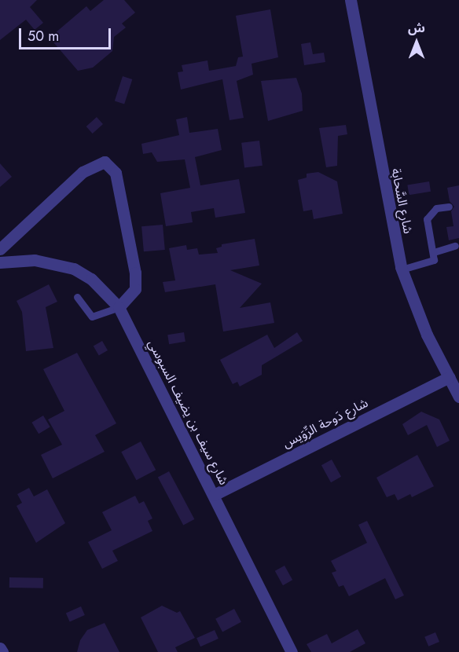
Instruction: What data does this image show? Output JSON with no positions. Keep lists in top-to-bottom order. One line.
{"streets":{"street":["شارع السَّحابة","شارع سيف بن يضيف السبوسي","شارع دَوحة الرِّوَيس"]},"crossings":[["شارع السَّحابة","شارع دَوحة الرِّوَيس"],["شارع سيف بن يضيف السبوسي","شارع دَوحة الرِّوَيس"]],"scale_bar":"50 m","north":"top"}
